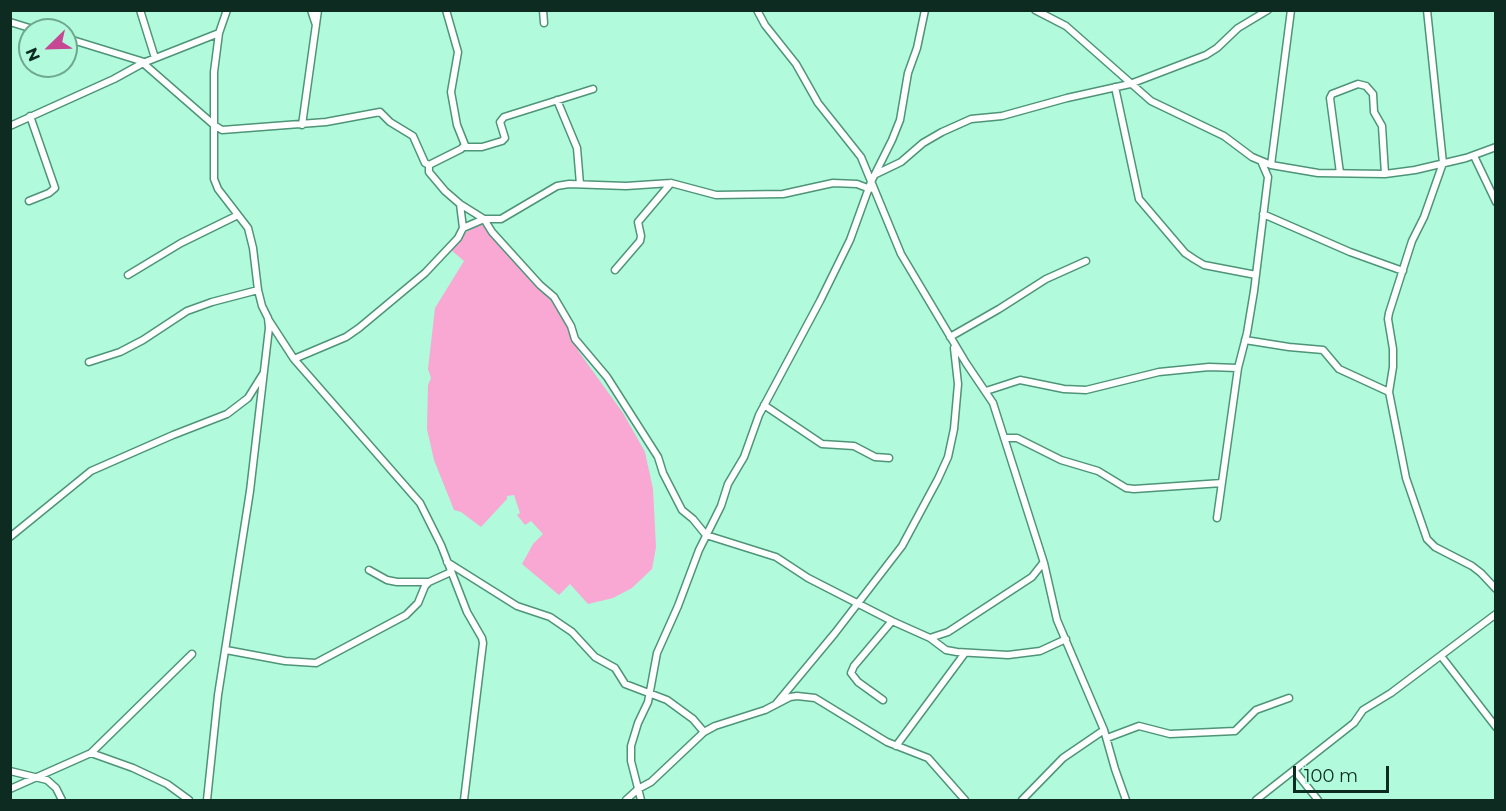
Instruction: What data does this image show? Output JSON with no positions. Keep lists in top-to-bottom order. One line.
{"scale_bar":"100 m","north":"bottom left"}
